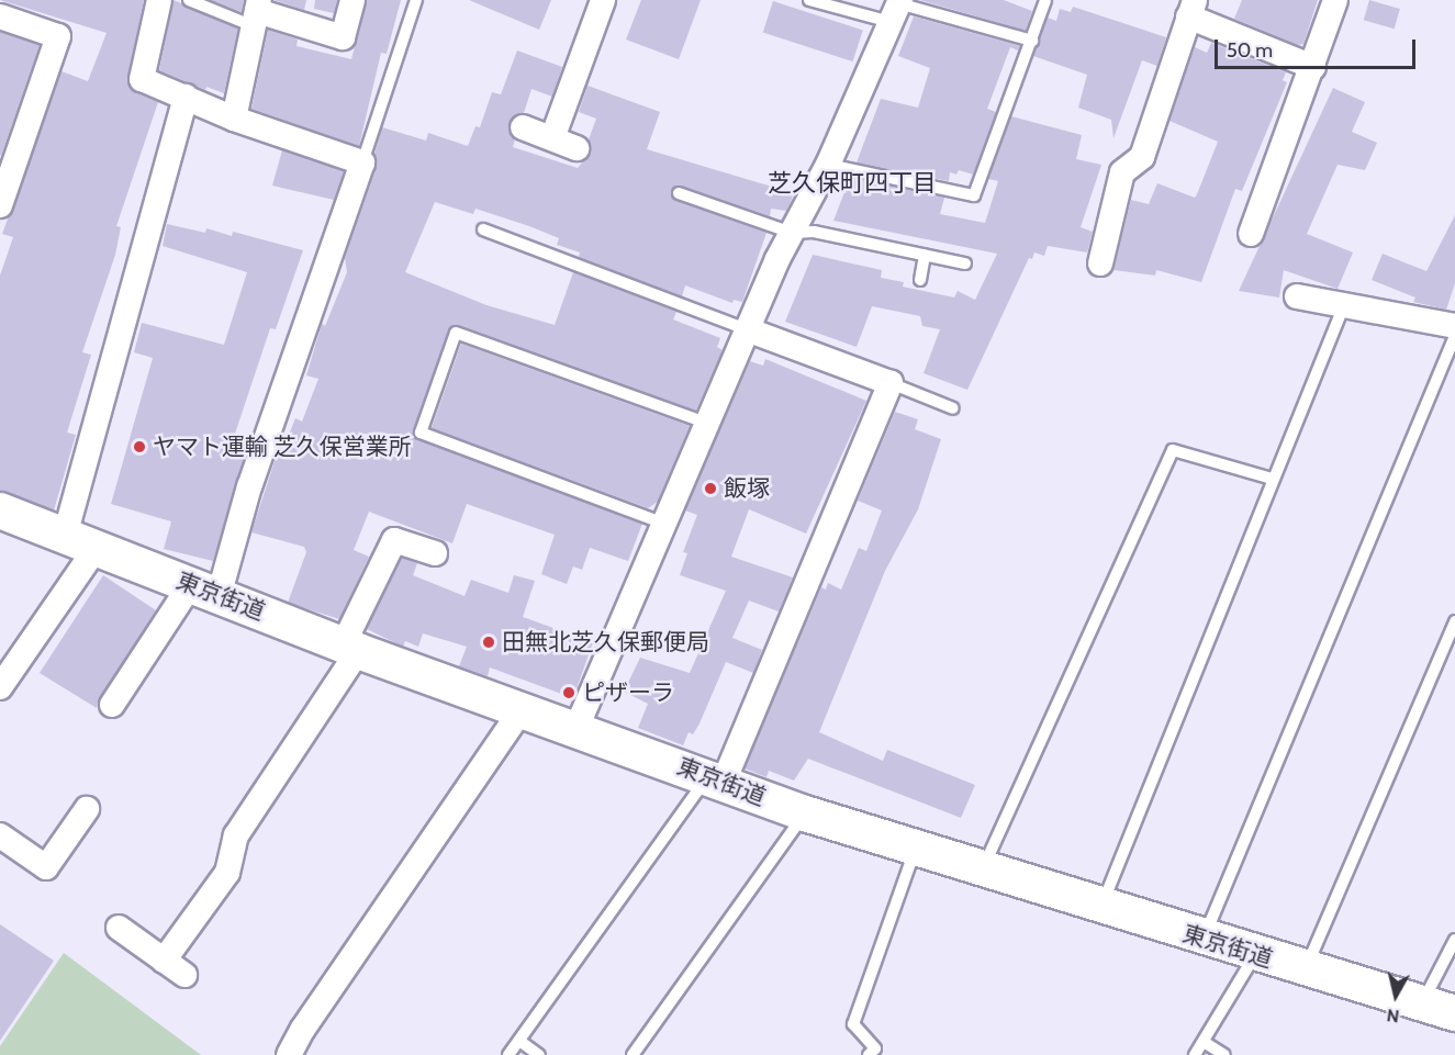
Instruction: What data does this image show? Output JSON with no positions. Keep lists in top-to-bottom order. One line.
{"streets":{"street":["東京街道"]},"districts":["芝久保町四丁目"],"places":["ヤマト運輸 芝久保営業所","飯塚","田無北芝久保郵便局","ピザーラ"],"scale_bar":"50 m","north":"bottom"}
